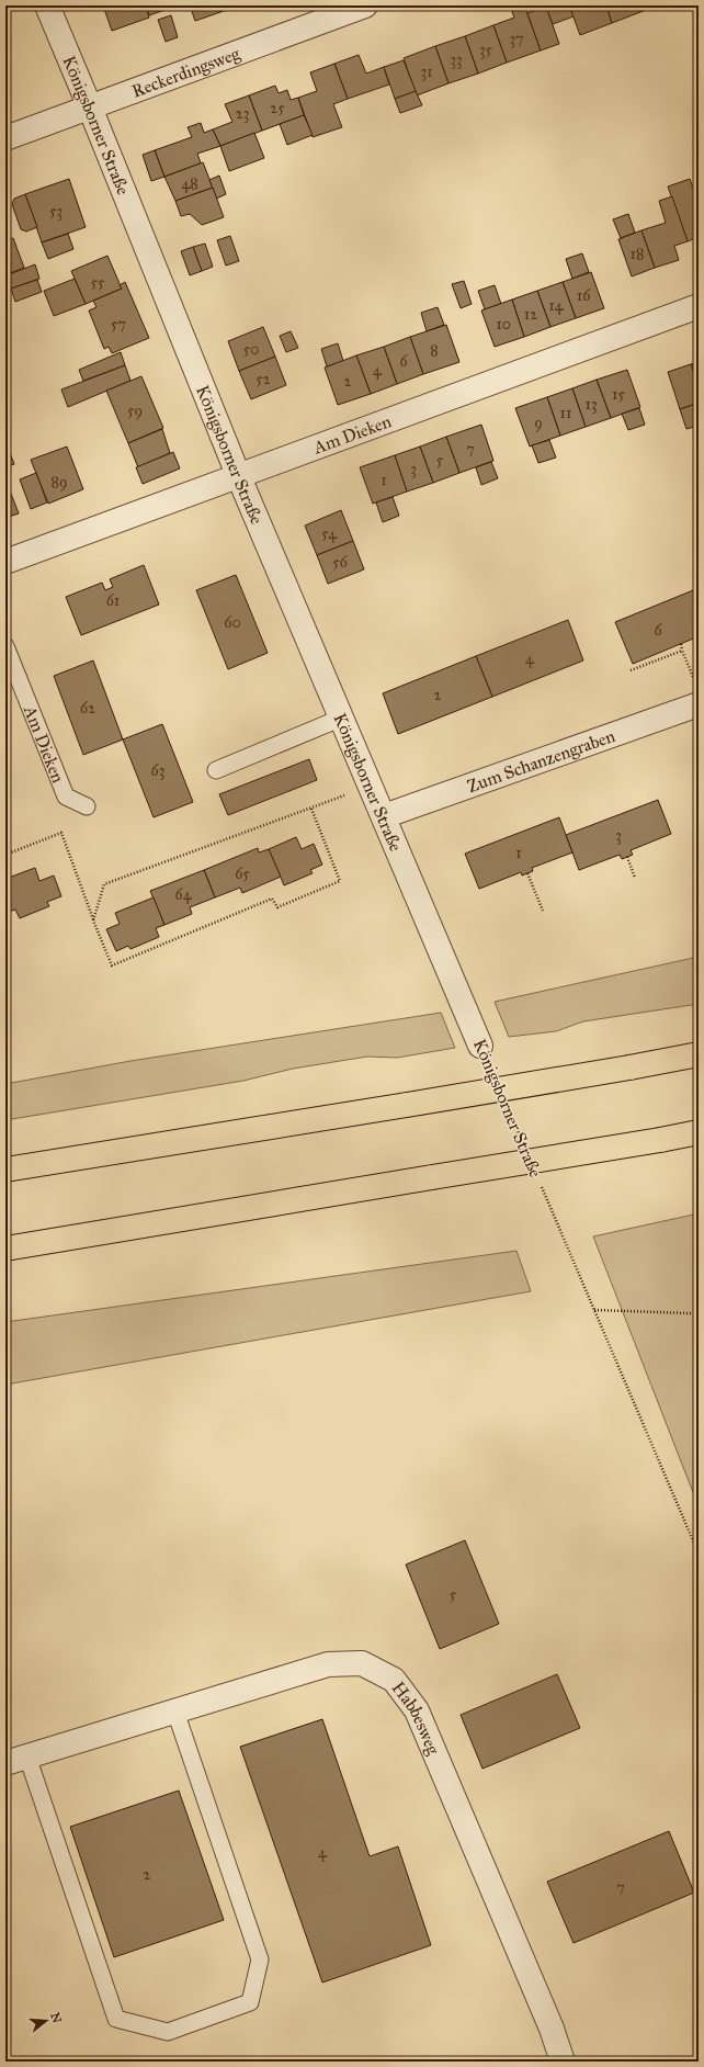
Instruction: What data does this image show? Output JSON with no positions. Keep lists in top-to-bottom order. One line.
{"streets":{"street":["Reckerdingsweg","Königsborner Straße","Am Dieken","Zum Schanzengraben","Habbesweg"]},"crossings":[["Reckerdingsweg","Königsborner Straße"],["Königsborner Straße","Am Dieken"],["Königsborner Straße","Zum Schanzengraben"]],"house_numbers":["37","35","33","31","25","23","48","53","18","55","16","14","12","57","10","50","8","6","4","52","2","15","13","59","11","9","7","5","3","1","89","54","56","61","60","6","4","2","62","63","3","1","65","64","5","4","2","7"],"north":"right"}
